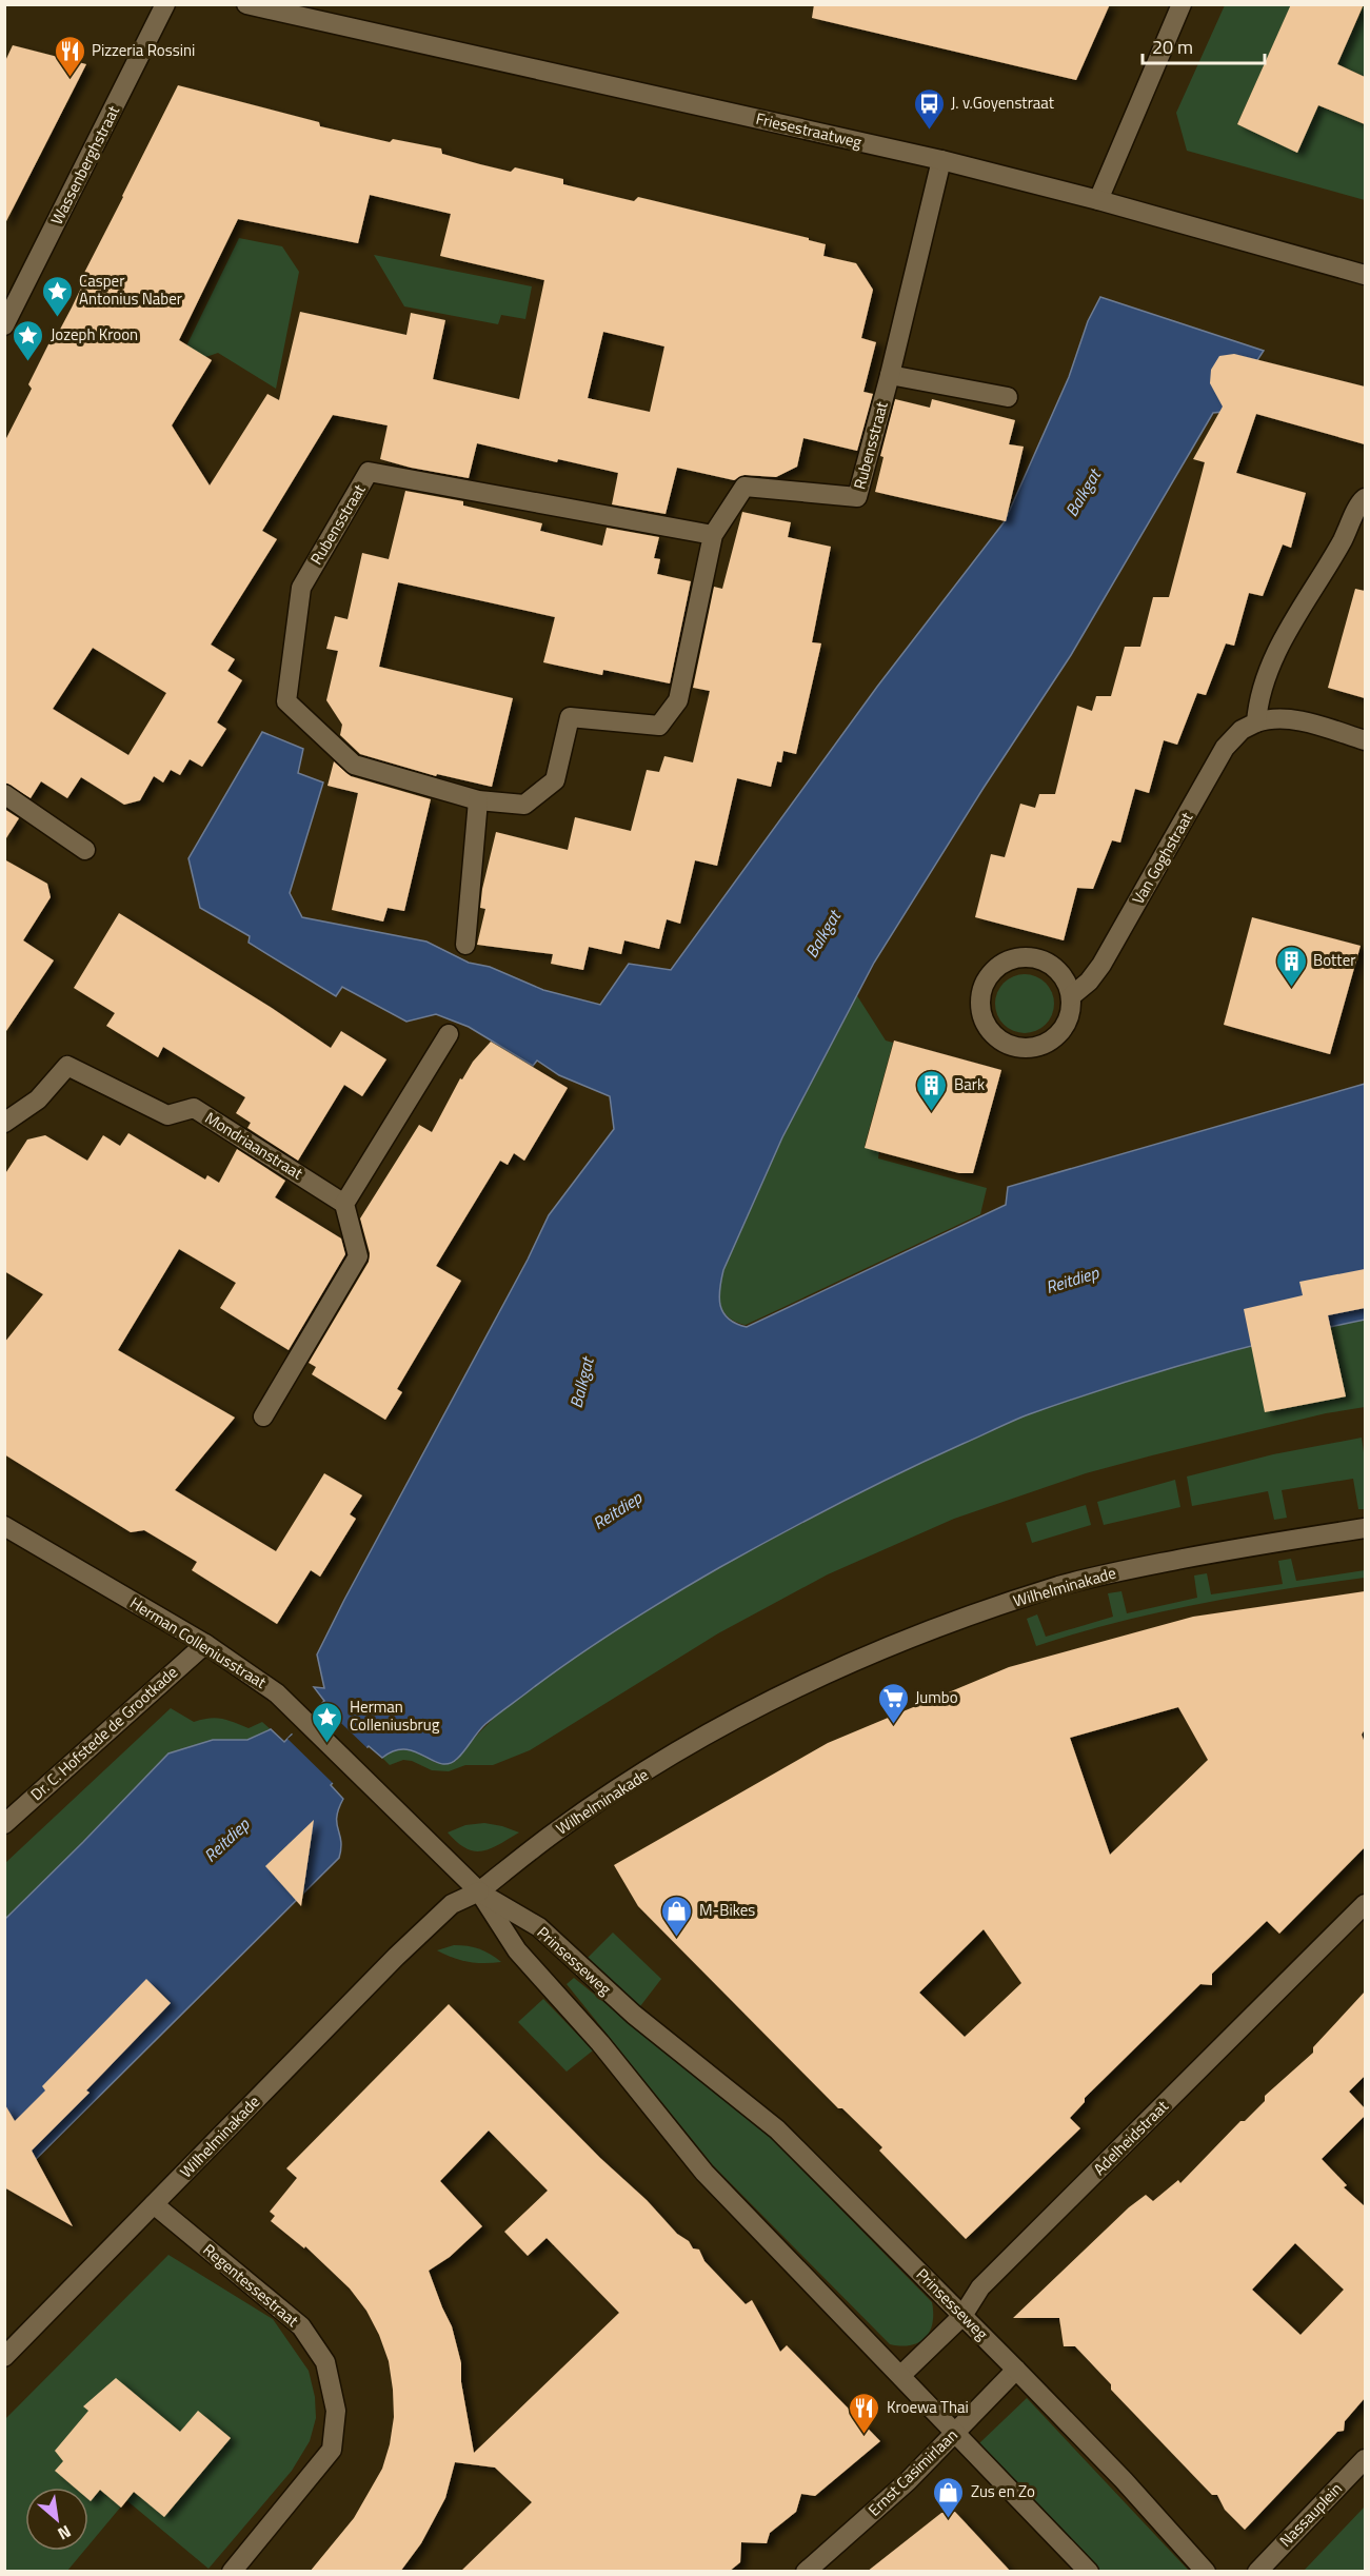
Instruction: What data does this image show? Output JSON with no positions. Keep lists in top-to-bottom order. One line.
{"streets":{"street":["Friesestraatweg","Wassenberghstraat","Rubensstraat","Van Goghstraat","Mondriaanstraat","Wilhelminakade","Herman Colleniusstraat","Dr. C. Hofstede de Grootkade","Prinsesseweg","Adelheidstraat","Regentessestraat","Ernst Casimirlaan","Nassauplein"]},"crossings":[["Friesestraatweg","Rubensstraat"],["Wilhelminakade","Herman Colleniusstraat"],["Wilhelminakade","Prinsesseweg"],["Wilhelminakade","Regentessestraat"],["Herman Colleniusstraat","Dr. C. Hofstede de Grootkade"],["Herman Colleniusstraat","Prinsesseweg"],["Prinsesseweg","Adelheidstraat"],["Prinsesseweg","Ernst Casimirlaan"]],"water":["Balkgat","Reitdiep"],"places":{"restaurant":["Pizzeria Rossini","Kroewa Thai"],"bus stop":["J. v.Goyenstraat"],"place":["Casper Antonius Naber","Jozeph Kroon","Herman Colleniusbrug"],"building":["Botter","Bark"],"supermarket":["Jumbo"],"shop":["M-Bikes","Zus en Zo"]},"scale_bar":"20 m","north":"bottom right"}
